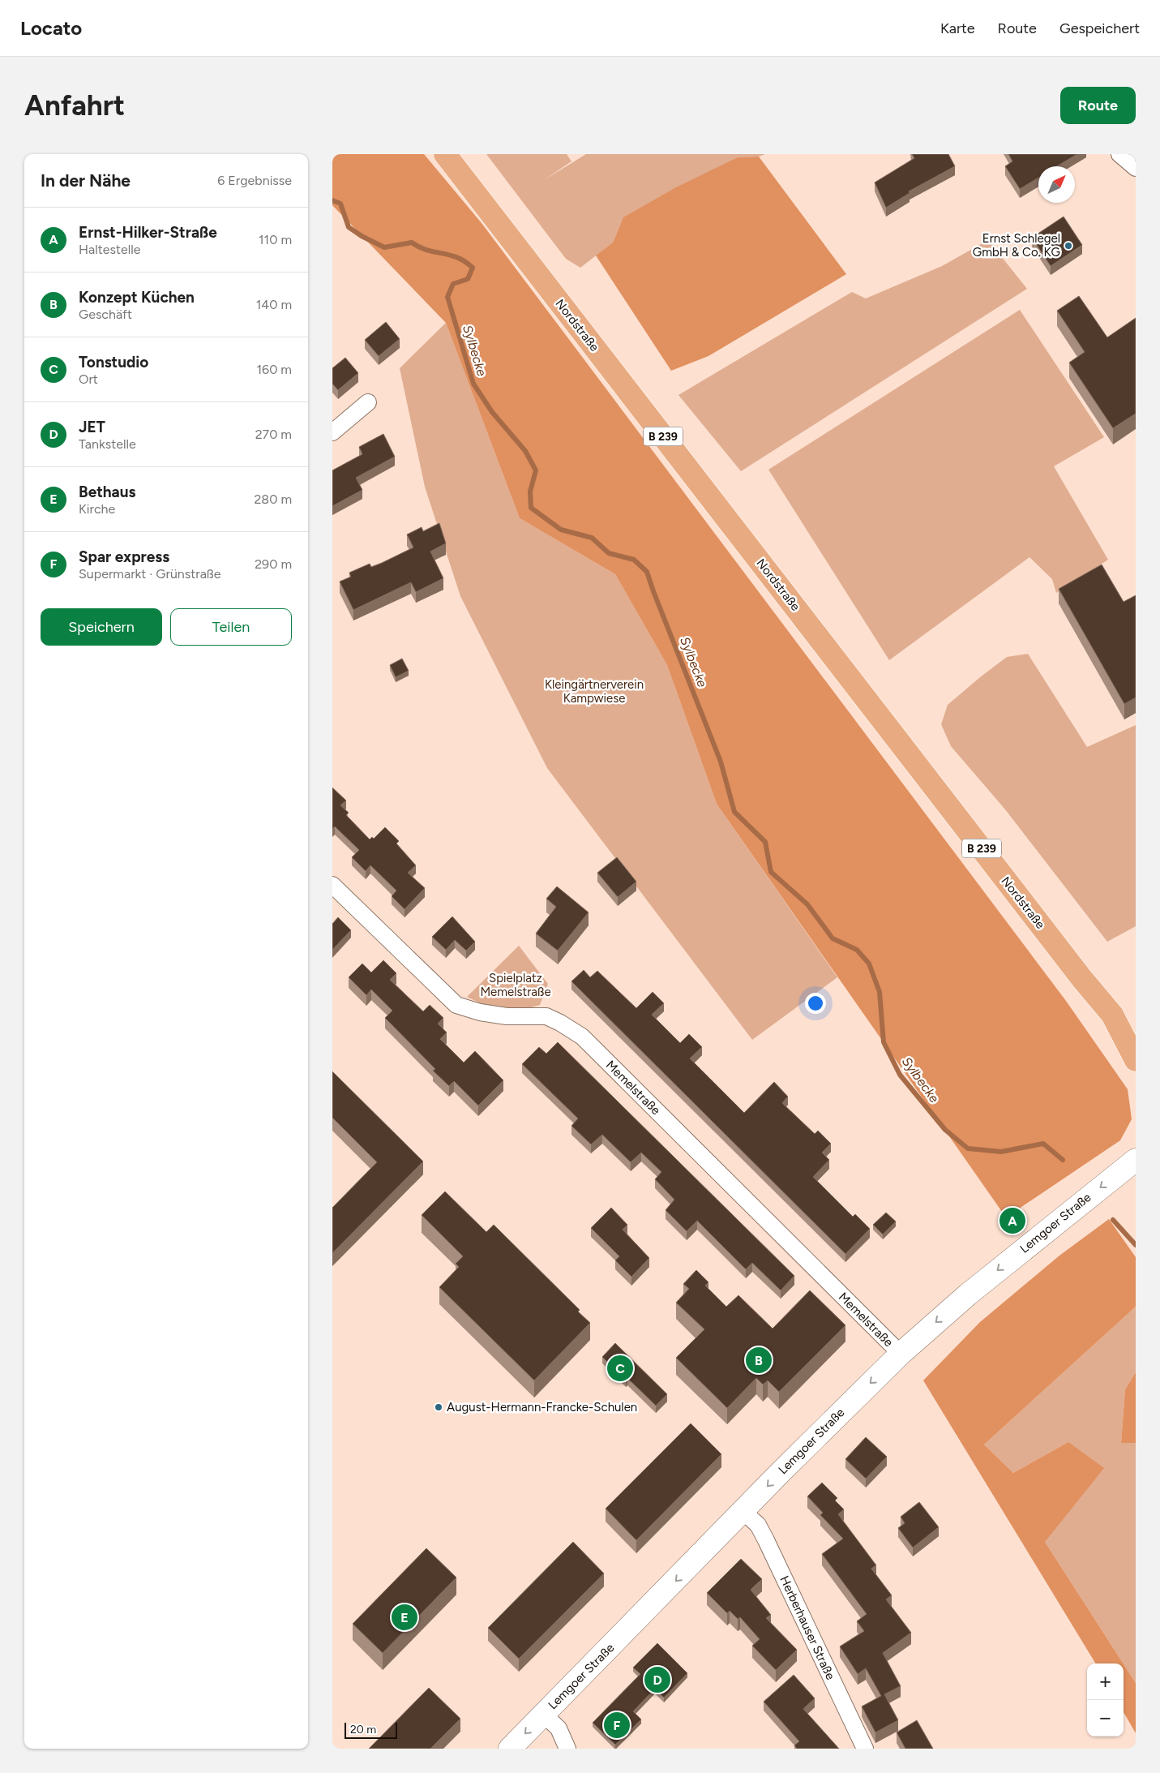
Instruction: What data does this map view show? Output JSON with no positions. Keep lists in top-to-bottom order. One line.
{"streets":{"main road":["Nordstraße","B 239","Lemgoer Straße"],"street":["Memelstraße","Herberhauser Straße"]},"crossings":[["Memelstraße","Lemgoer Straße"],["Lemgoer Straße","Herberhauser Straße"]],"one_way":["Lemgoer Straße"],"water":["Sylbecke"],"parks":["Kleingärtnerverein Kampwiese","Spielplatz Memelstraße"],"places":["Ernst Schlegel GmbH & Co. KG","August-Hermann-Francke-Schulen"],"scale_bar":"20 m","north":"top right","page":{"header":"Locato","nav":["Karte","Route","Gespeichert"],"buttons":["Route",["Speichern","Teilen"]],"title":"Anfahrt","heading":["In der Nähe","6 Ergebnisse"],"list":[{"mark":"A","name":"Ernst-Hilker-Straße","note":"Haltestelle","value":"110 m"},{"mark":"B","name":"Konzept Küchen","note":"Geschäft","value":"140 m"},{"mark":"C","name":"Tonstudio","note":"Ort","value":"160 m"},{"mark":"D","name":"JET","note":"Tankstelle","value":"270 m"},{"mark":"E","name":"Bethaus","note":"Kirche","value":"280 m"},{"mark":"F","name":"Spar express","note":"Supermarkt · Grünstraße","value":"290 m"}],"pins":["A","B","C","E","D","F"],"map_buttons":["+","−"],"scale":"20 m"}}
